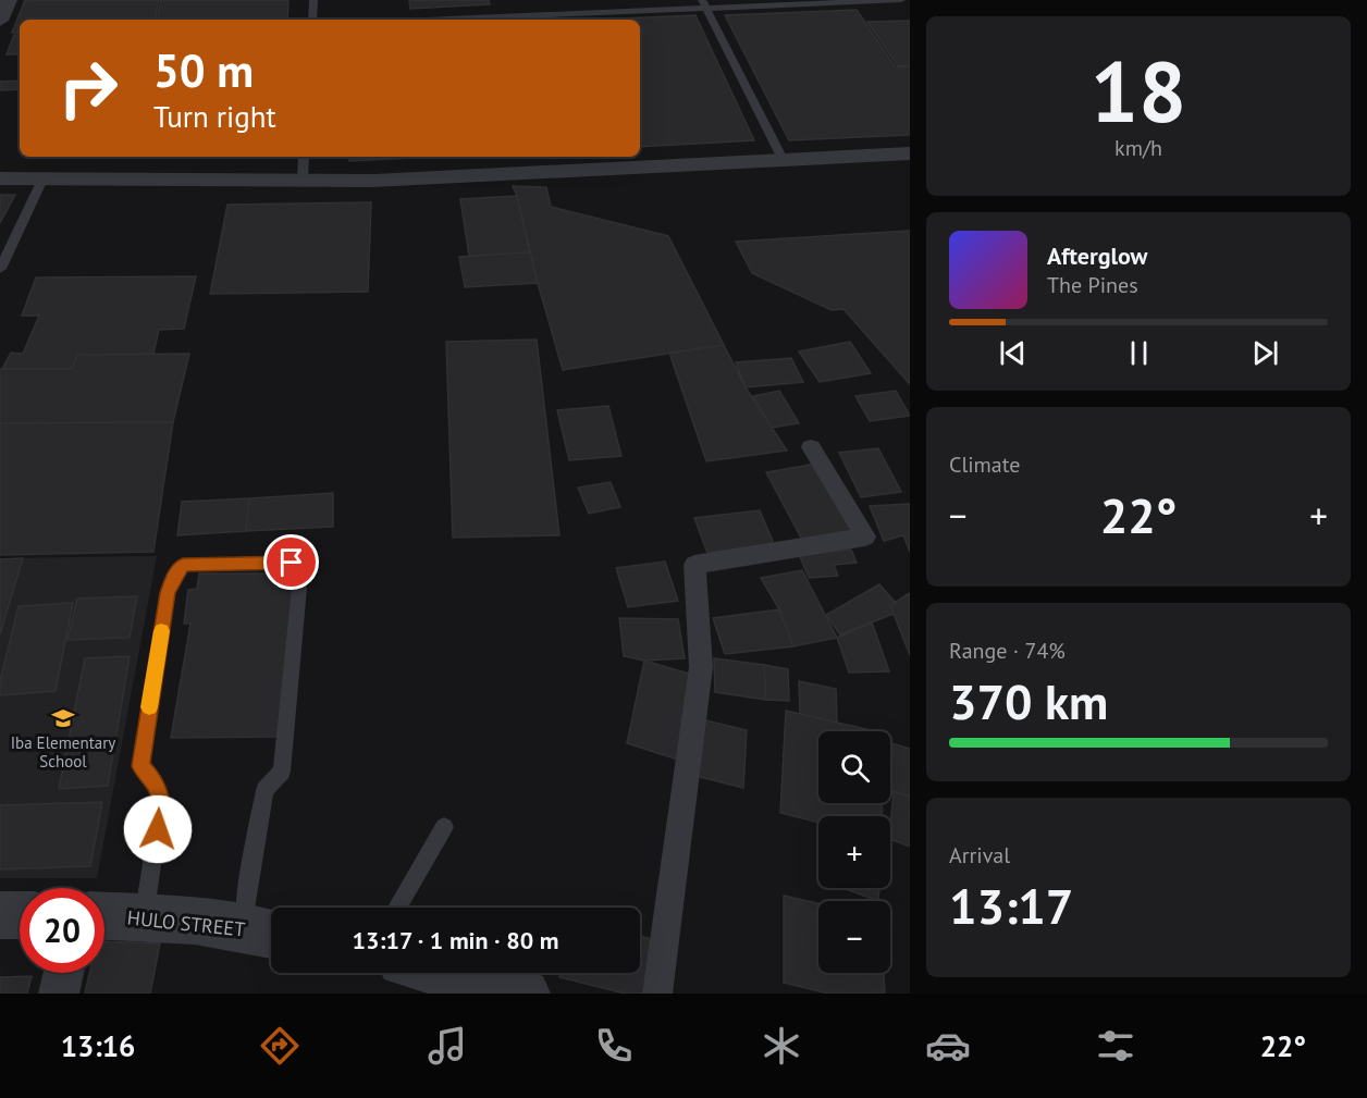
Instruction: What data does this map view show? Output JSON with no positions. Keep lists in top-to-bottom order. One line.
{"streets":{"street":["HULO STREET"]},"places":{"school or university":["Iba Elementary School"]},"page":{"tile":[["18","km/h"],"Climate",["Range · 74%","370 km"],["Arrival","13:17"]],"turn":["50 m","Turn right"],"song":["Afterglow","The Pines"],"heat":["−","22°","+"],"map_buttons":["+","−"],"limit":"20","trip":"13:17 · 1 min · 80 m","tabs":["13:16","22°"]}}
